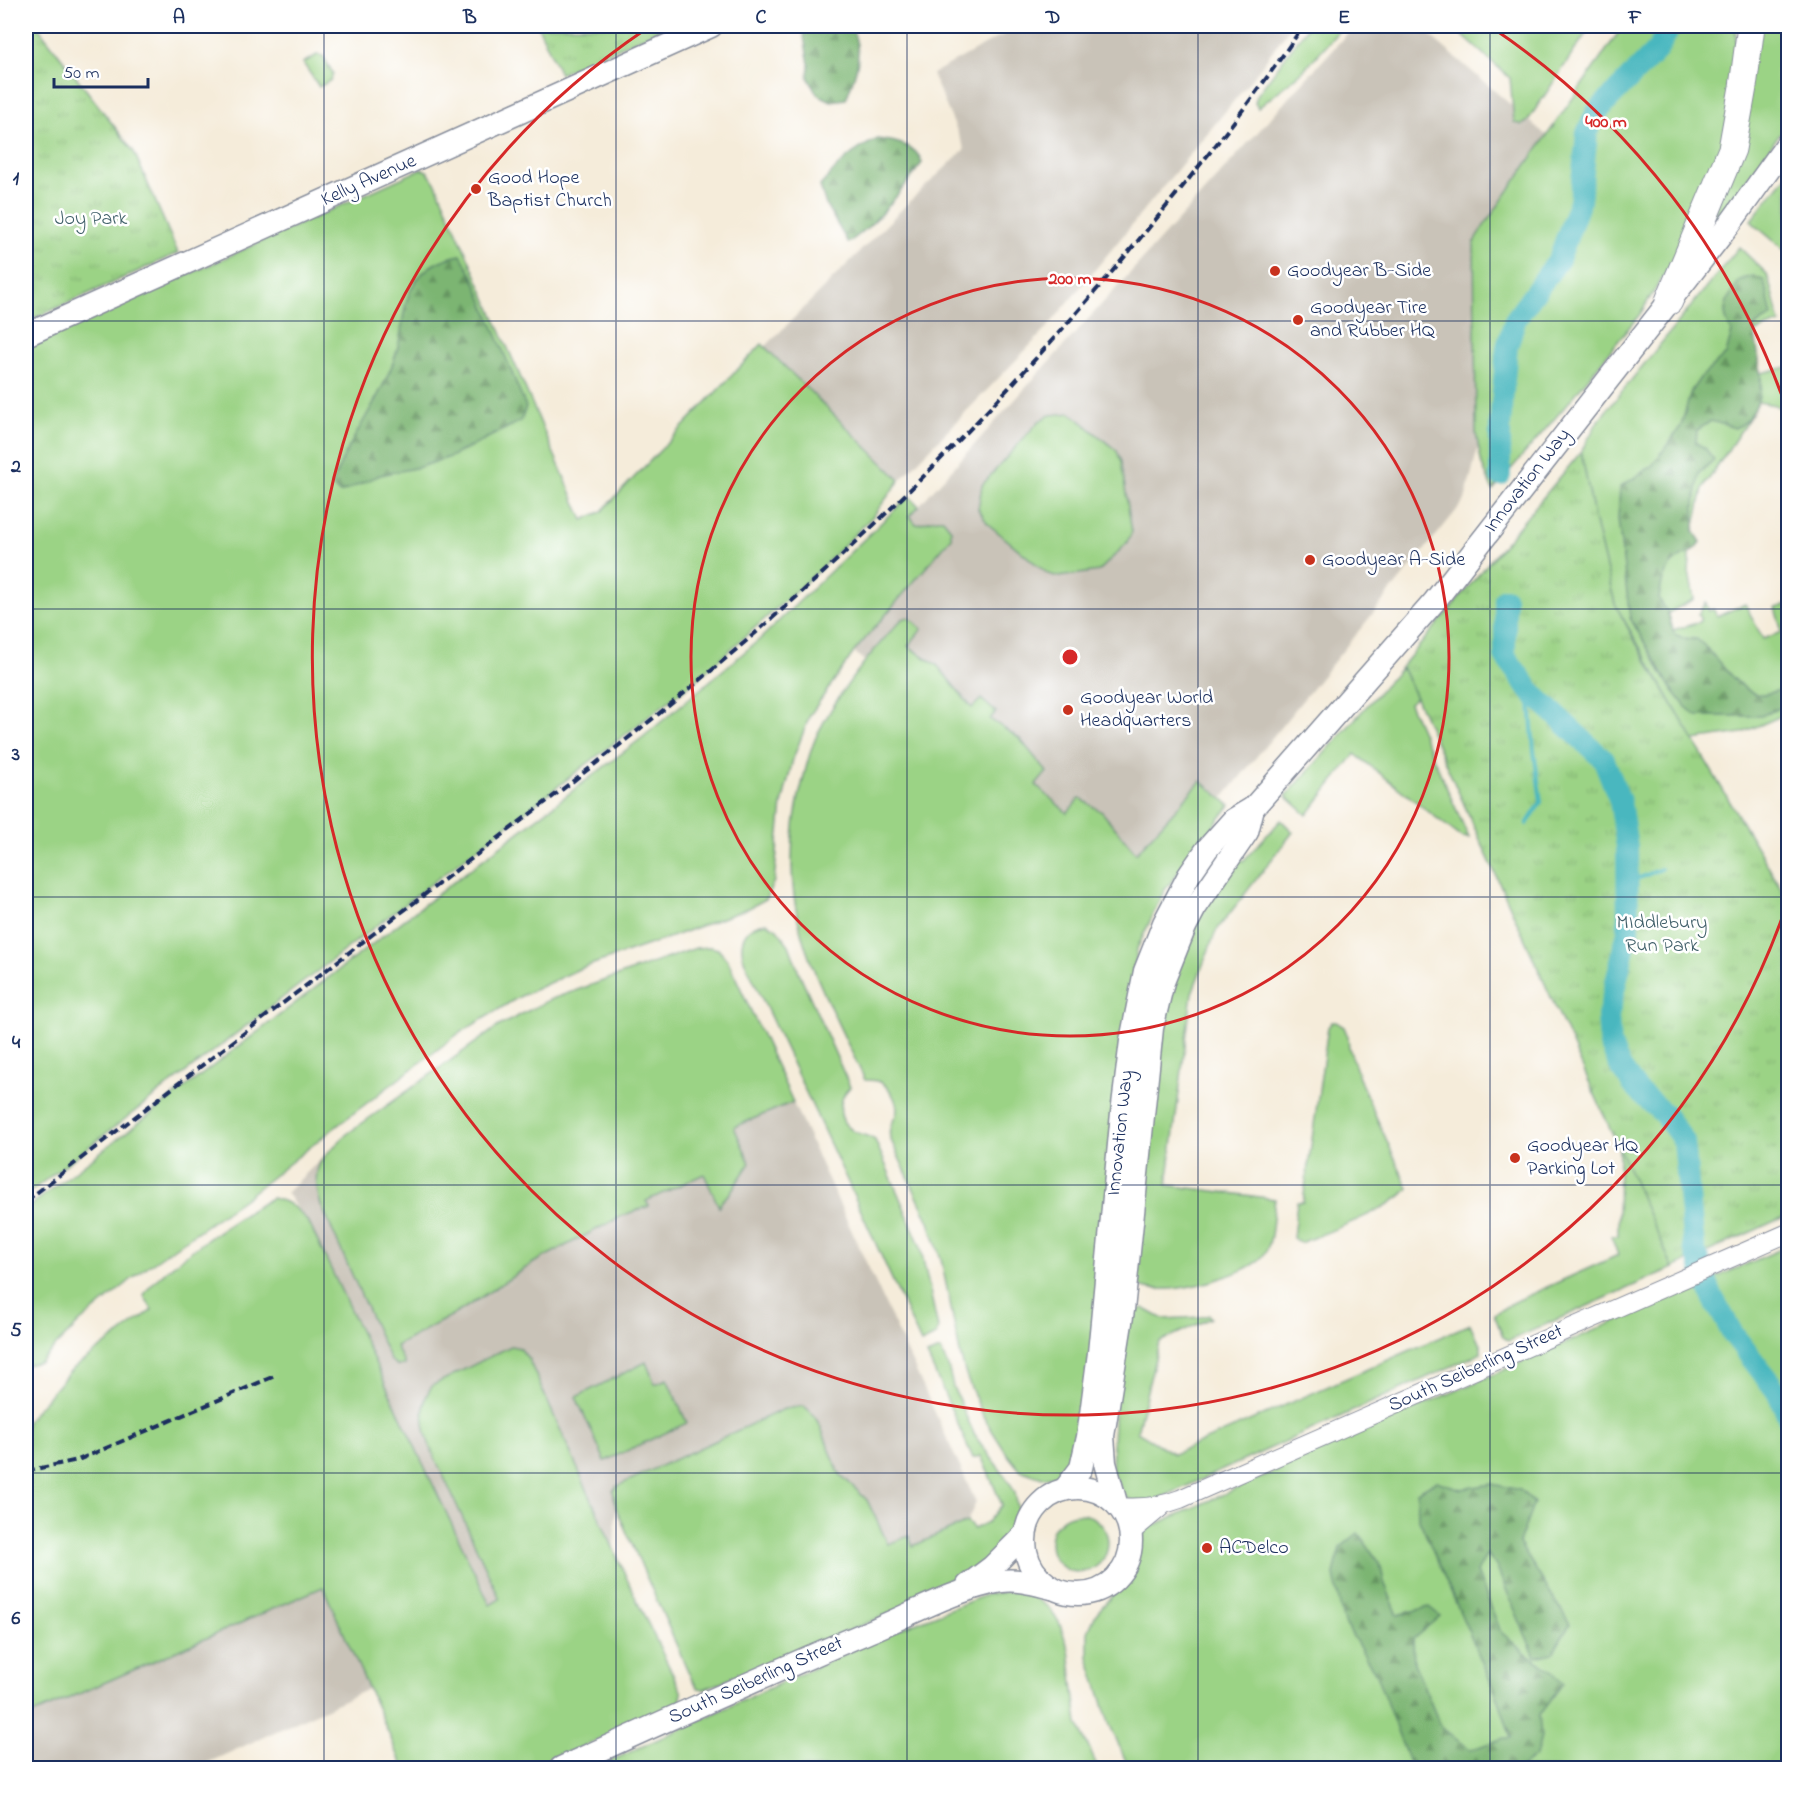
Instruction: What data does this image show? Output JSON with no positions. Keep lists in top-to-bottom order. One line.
{"streets":{"main road":["Kelly Avenue","Innovation Way","South Seiberling Street"]},"crossings":[["Innovation Way","South Seiberling Street"]],"parks":["Joy Park","MIddlebury Run Park"],"places":["Good Hope Baptist Church","Goodyear B-Side","Goodyear Tire and Rubber HQ","Goodyear A-Side","Goodyear World Headquarters","Goodyear HQ Parking Lot","ACDelco"],"scale_bar":"50 m","grid":{"columns":["A","B","C","D","E","F"],"rows":["1","2","3","4","5","6"]},"rings":["400 m","200 m"]}
